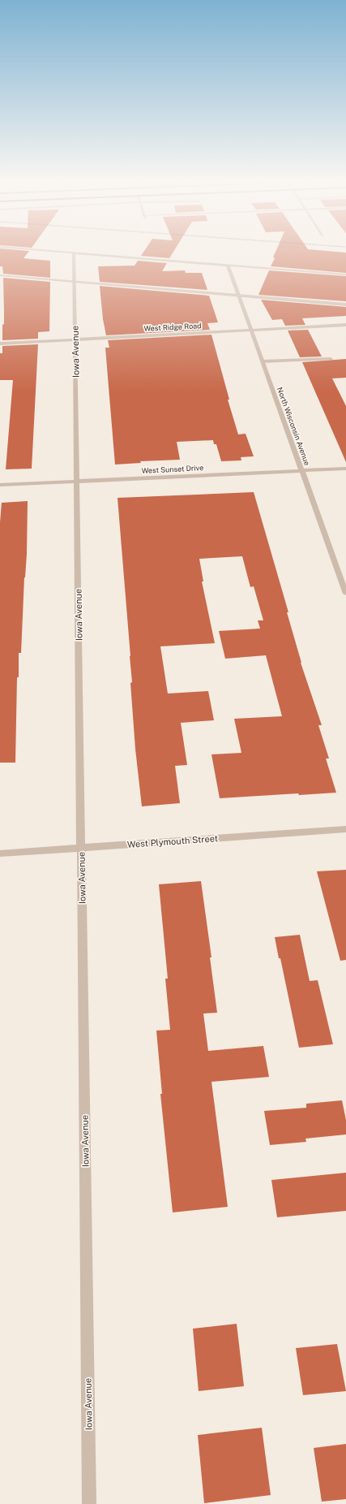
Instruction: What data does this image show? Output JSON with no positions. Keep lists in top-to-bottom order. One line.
{"streets":{"street":["West Ridge Road","Iowa Avenue","North Wisconsin Avenue","West Sunset Drive","West Plymouth Street"]},"crossings":[["West Ridge Road","Iowa Avenue"],["West Ridge Road","North Wisconsin Avenue"],["Iowa Avenue","West Sunset Drive"],["Iowa Avenue","West Plymouth Street"],["North Wisconsin Avenue","West Sunset Drive"]]}
